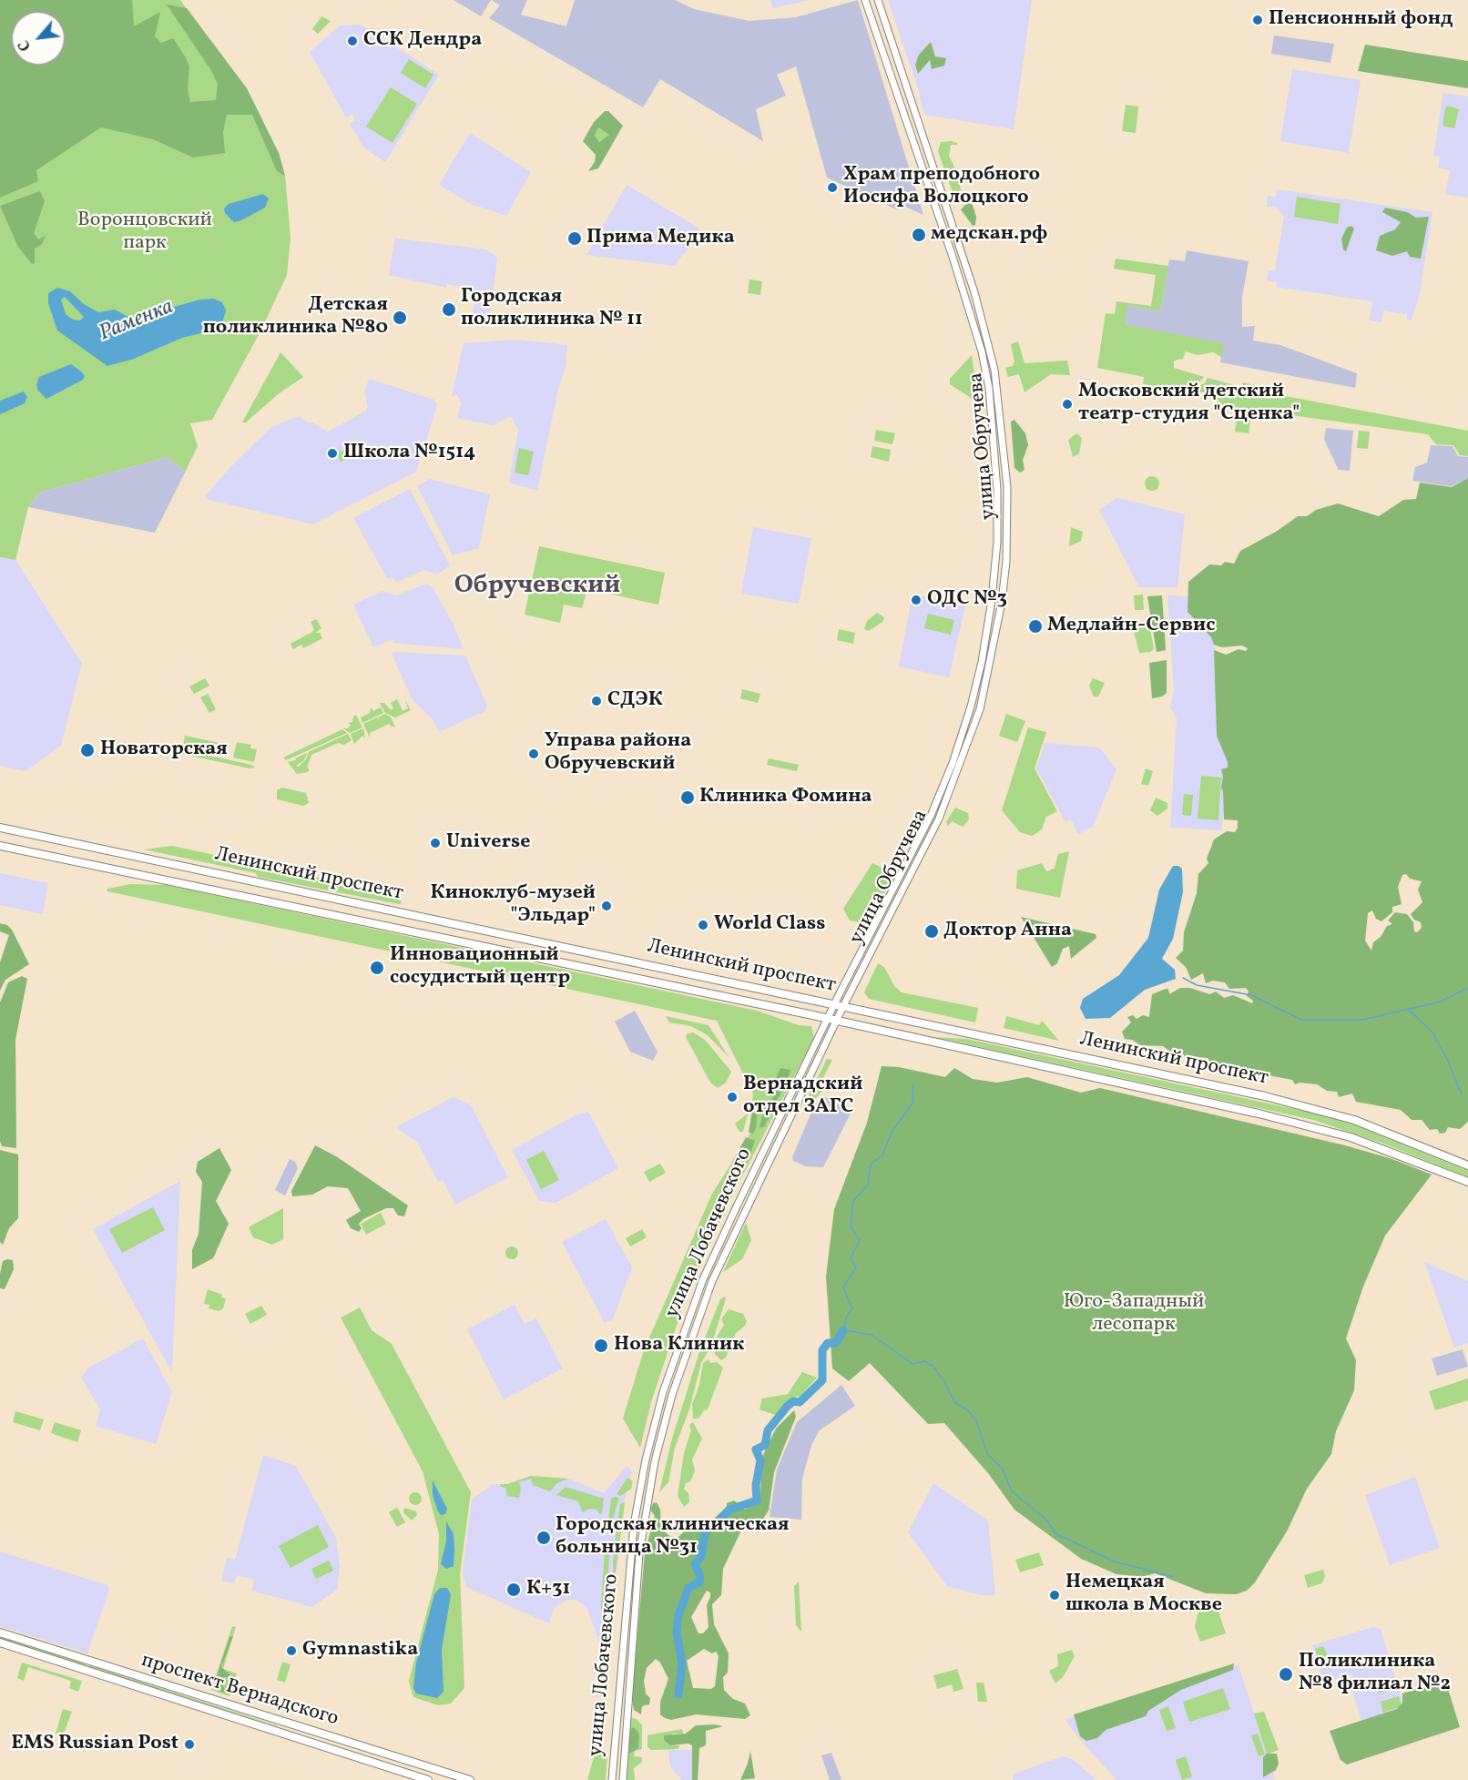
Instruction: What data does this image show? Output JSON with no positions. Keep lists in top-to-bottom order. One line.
{"streets":{"main road":["улица Обручева","Ленинский проспект","улица Лобачевского","проспект Вернадского"]},"crossings":[["улица Обручева","Ленинский проспект"],["улица Обручева","улица Лобачевского"],["Ленинский проспект","улица Лобачевского"]],"districts":["Обручевский"],"water":["Раменка"],"parks":["Воронцовский парк","Юго-Западный лесопарк"],"places":["Пенсионный фонд","ССК Дендра","Храм преподобного Иосифа Волоцкого","медскан.рф","Прима Медика","Городская поликлиника № 11","Детская поликлиника №80","Московский детский театр-студия \"Сценка\"","Школа №1514","ОДС №3","Медлайн-Сервис","СДЭК","Новаторская","Управа района Обручевский","Клиника Фомина","Universe","Киноклуб-музей \"Эльдар\"","World Class","Доктор Анна","Инновационный сосудистый центр","Вернадский отдел ЗАГС","Нова Клиник","Городская клиническая больница №31","К+31","Немецкая школа в Москве","Gymnastika","Поликлиника №8 филиал №2","EMS Russian Post"],"north":"bottom left"}
